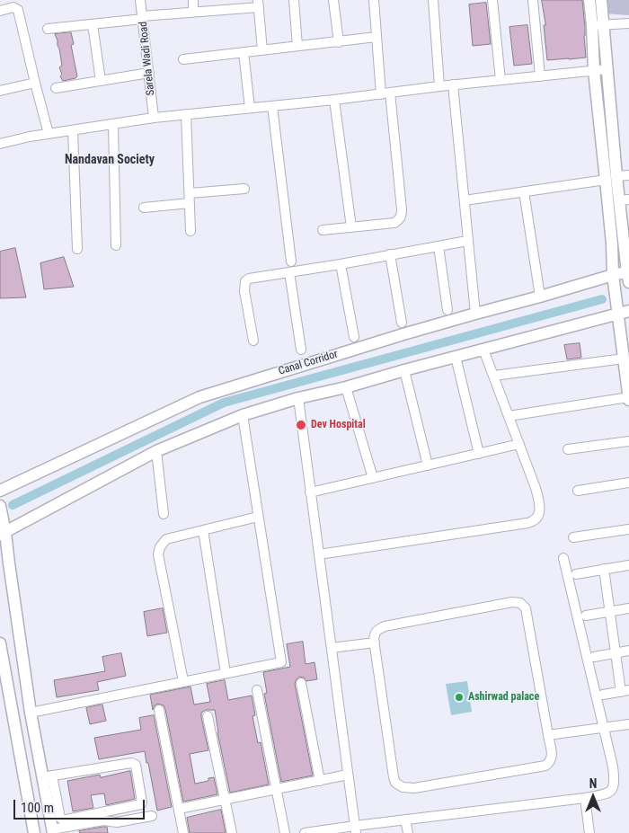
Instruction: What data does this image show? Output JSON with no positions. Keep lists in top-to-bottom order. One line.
{"streets":{"street":["Sarela Wadi Road","Canal Corridor"]},"districts":["Nandavan Society"],"places":["Dev Hospital","Ashirwad palace"],"scale_bar":"100 m","north":"top"}
